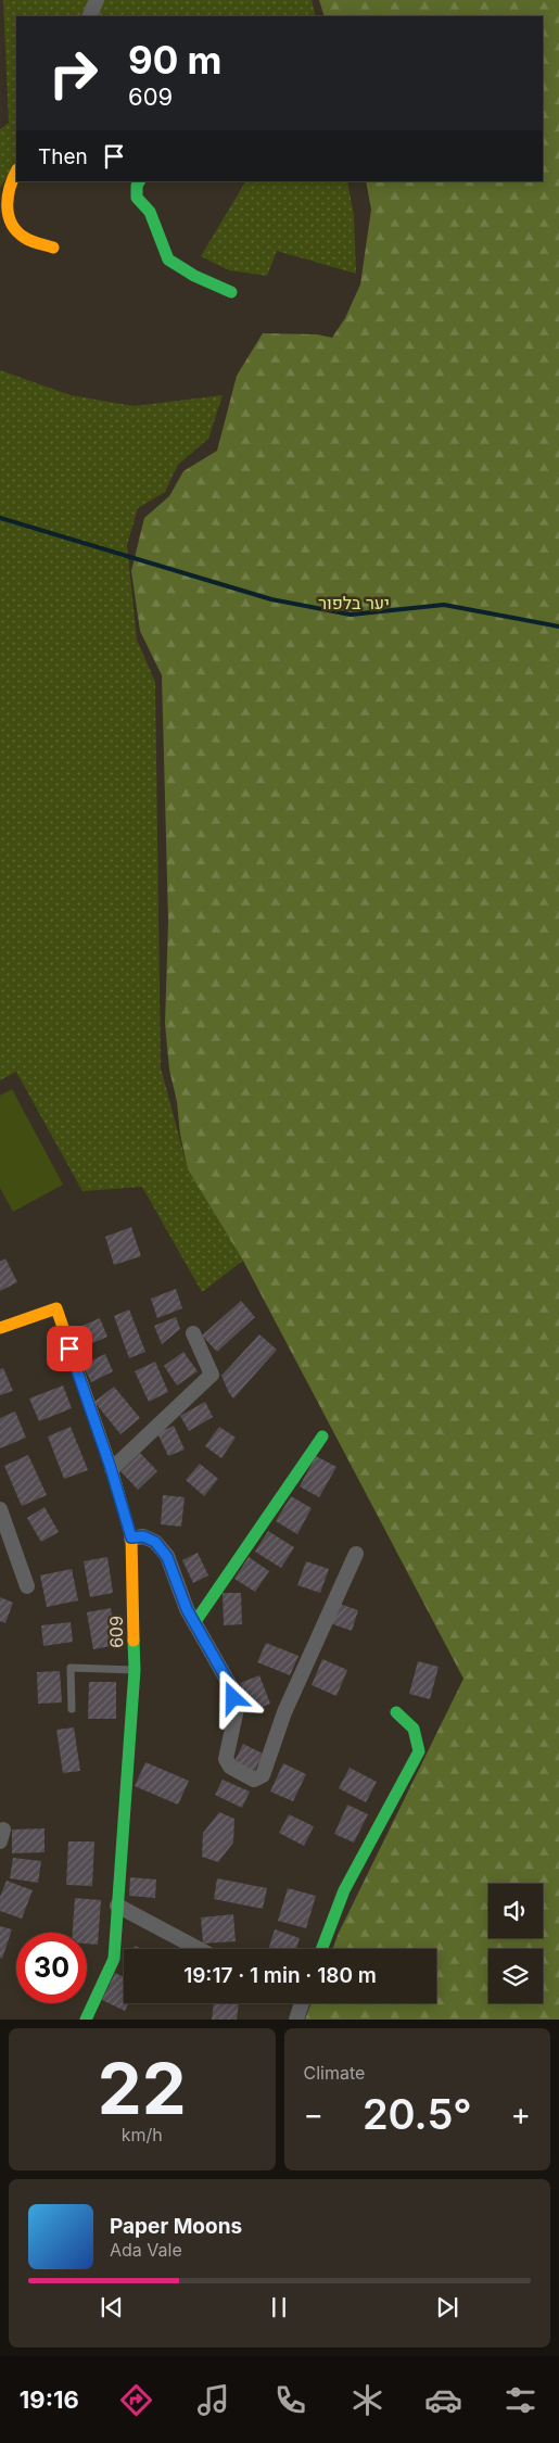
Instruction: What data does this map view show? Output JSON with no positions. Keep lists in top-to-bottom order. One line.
{"streets":{"street":["609"]},"parks":["יער בלפור"],"page":{"turn":["90 m","609"],"then":"Then","limit":"30","trip":"19:17 · 1 min · 180 m","tile":[["22","km/h"],"Climate"],"heat":["−","20.5°","+"],"song":["Paper Moons","Ada Vale"],"tabs":"19:16"}}
